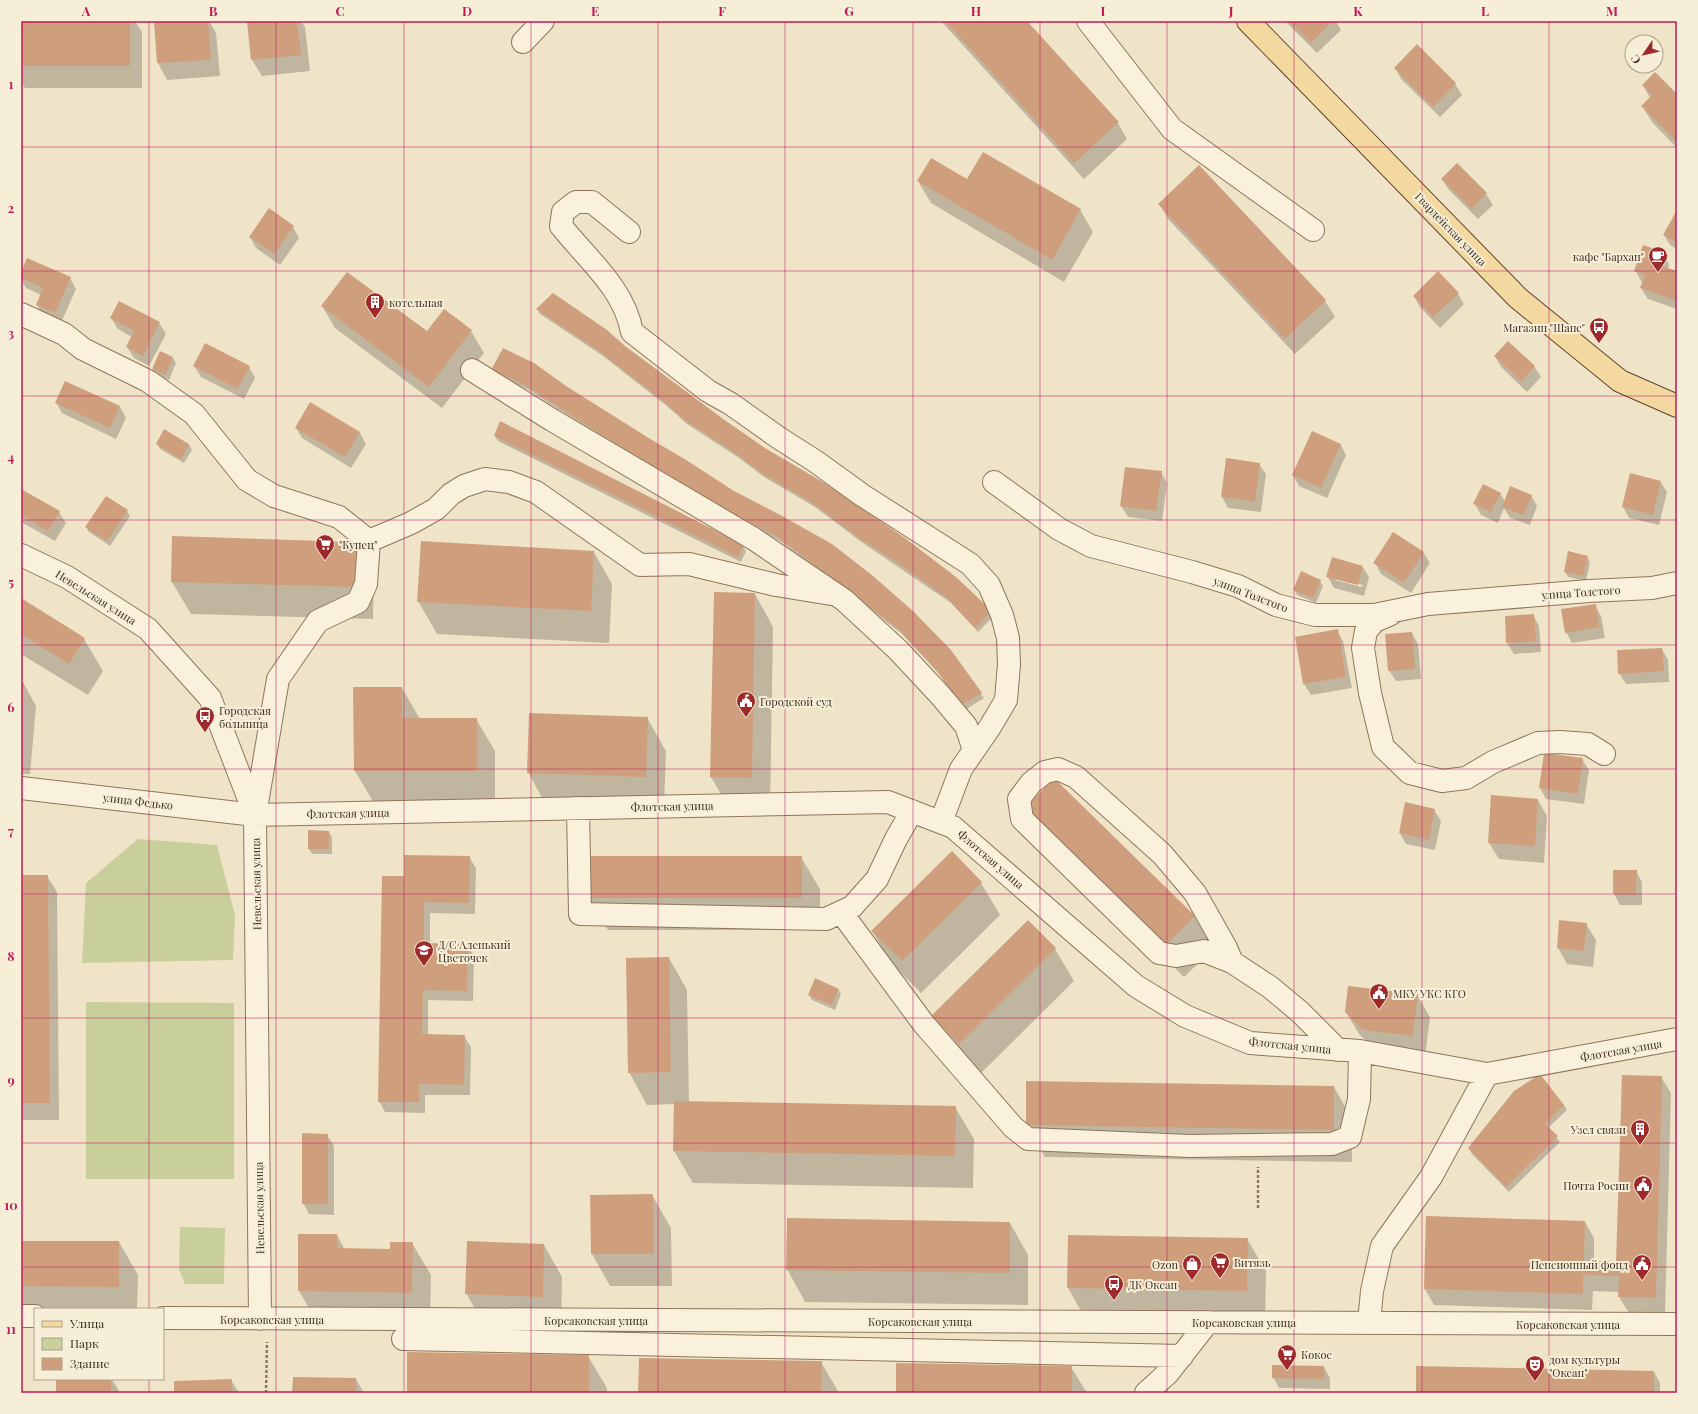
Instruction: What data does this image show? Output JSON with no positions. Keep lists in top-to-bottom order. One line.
{"streets":{"main road":["Гвардейская улица"],"street":["улица Толстого","Невельская улица","улица Федько","Флотская улица","Корсаковская улица"]},"crossings":[["Невельская улица","улица Федько"],["Невельская улица","Флотская улица"],["Невельская улица","Корсаковская улица"],["улица Федько","Флотская улица"]],"places":{"cafe":["кафе \"Бархан\""],"building":["котельная","Узел связи"],"bus stop":["Магазин \"Шанс\"","Городская больница","ДК Океан"],"supermarket":["\"Купец\"","Витязь","Кокос"],"public building":["Городской суд","МКУ УКС КГО","Почта Росии","Пенсионный фонд"],"school or university":["Д/С Аленький Цветочек"],"shop":["Ozon"],"theatre":["дом культуры \"Океан\""]},"legend":["Улица","Парк","Здание"],"north":"bottom left","grid":{"columns":["A","B","C","D","E","F","G","H","I","J","K","L","M"],"rows":["1","2","3","4","5","6","7","8","9","10","11"]}}
